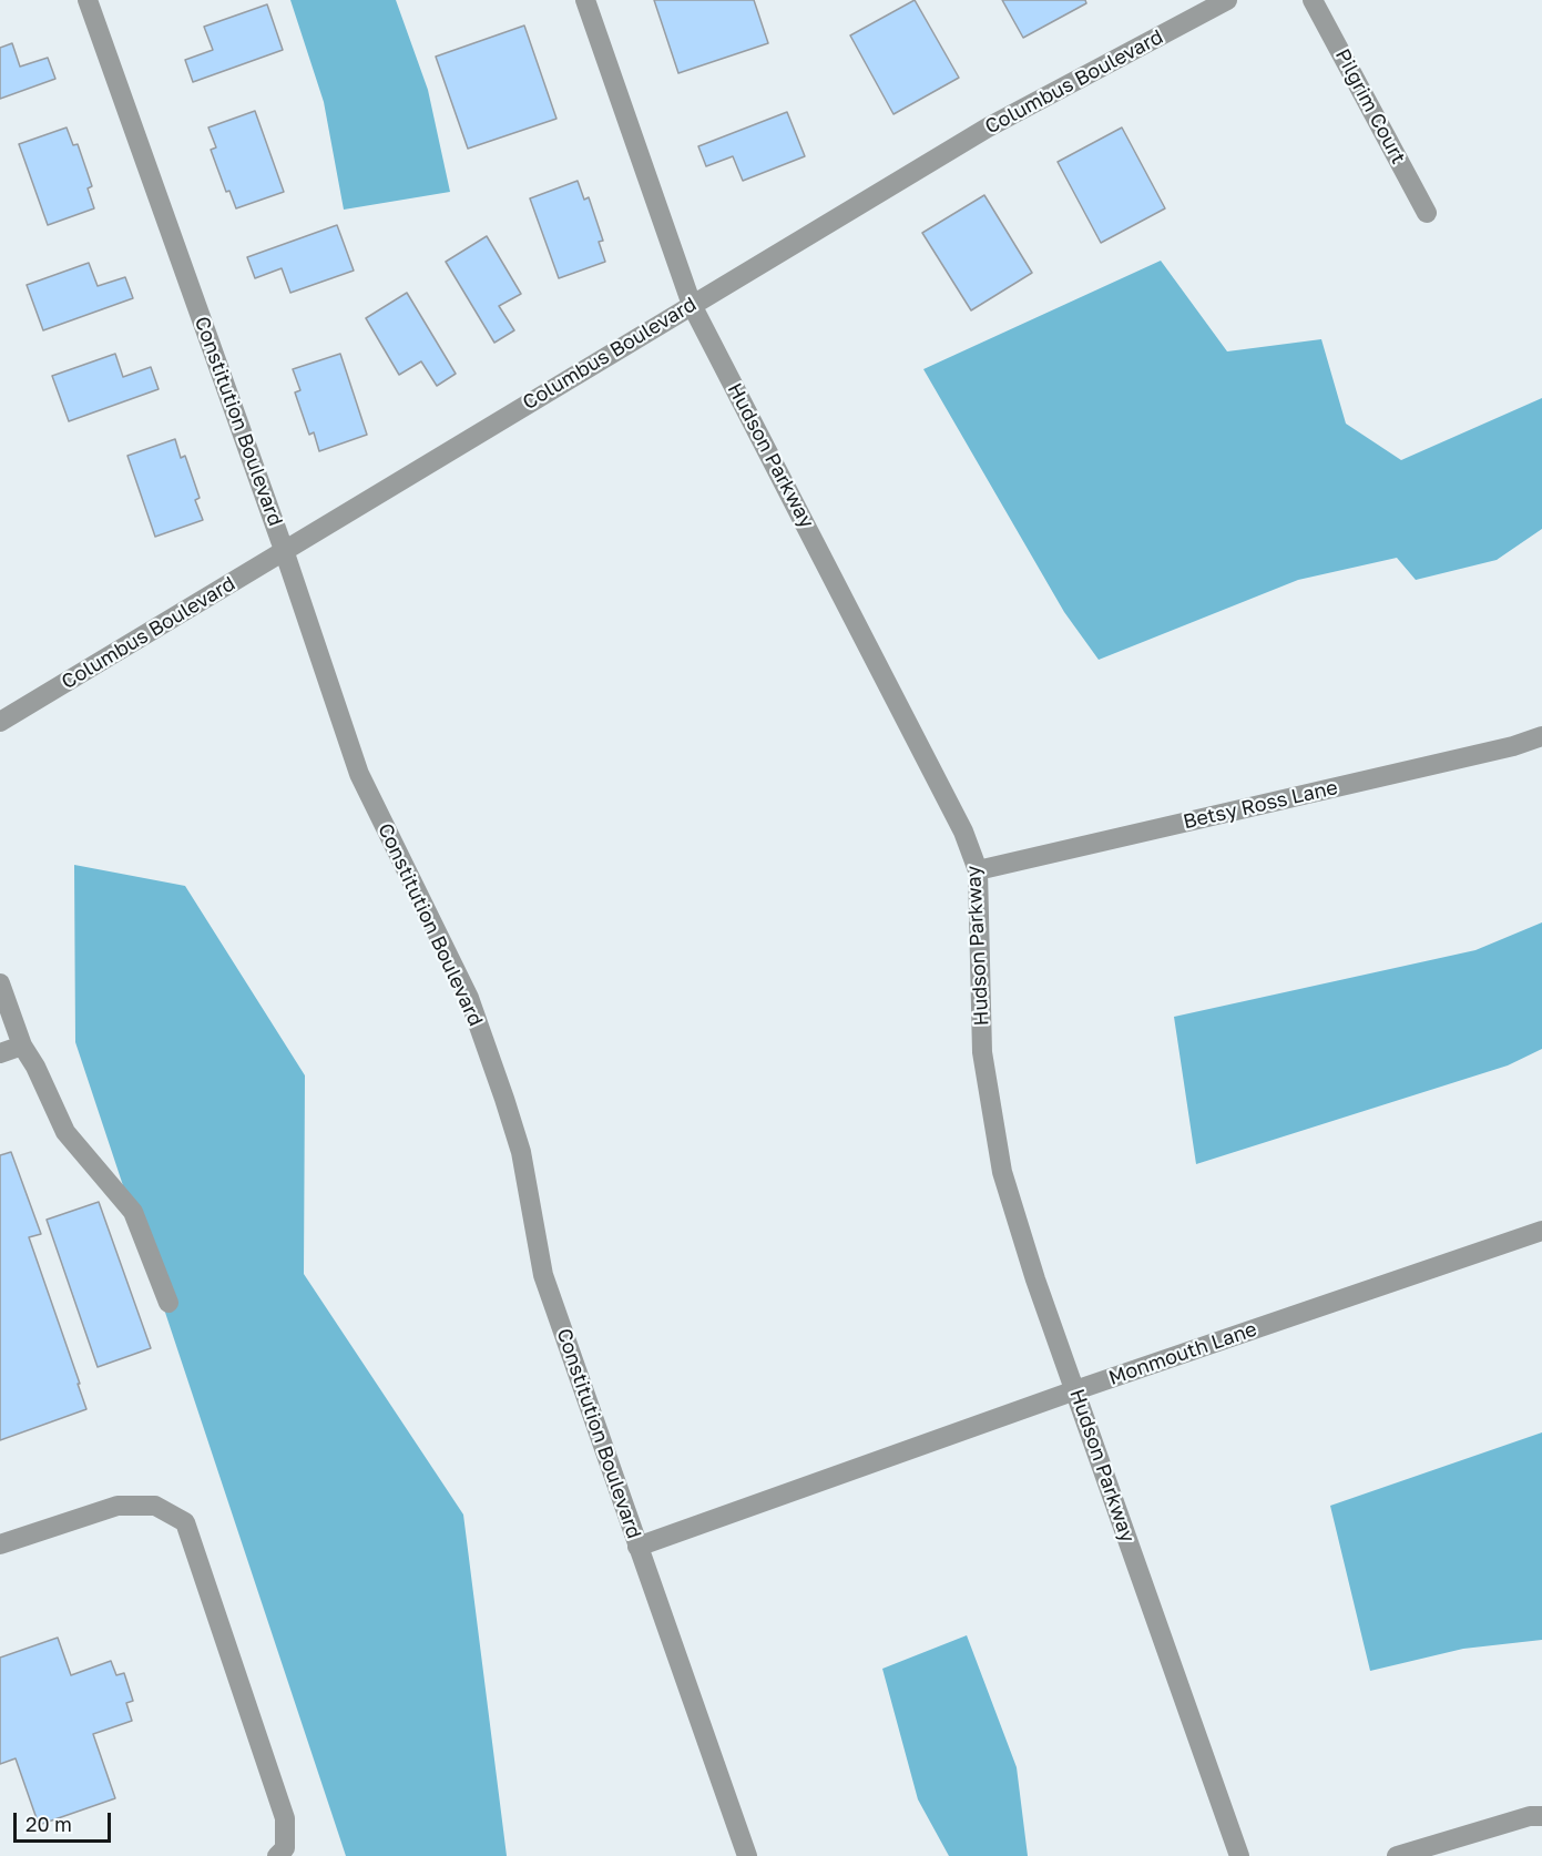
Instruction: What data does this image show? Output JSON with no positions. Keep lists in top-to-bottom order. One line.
{"streets":{"street":["Columbus Boulevard","Pilgrim Court","Constitution Boulevard","Hudson Parkway","Betsy Ross Lane","Monmouth Lane"]},"crossings":[["Columbus Boulevard","Constitution Boulevard"],["Columbus Boulevard","Hudson Parkway"],["Constitution Boulevard","Monmouth Lane"],["Hudson Parkway","Betsy Ross Lane"],["Hudson Parkway","Monmouth Lane"]],"scale_bar":"20 m"}
